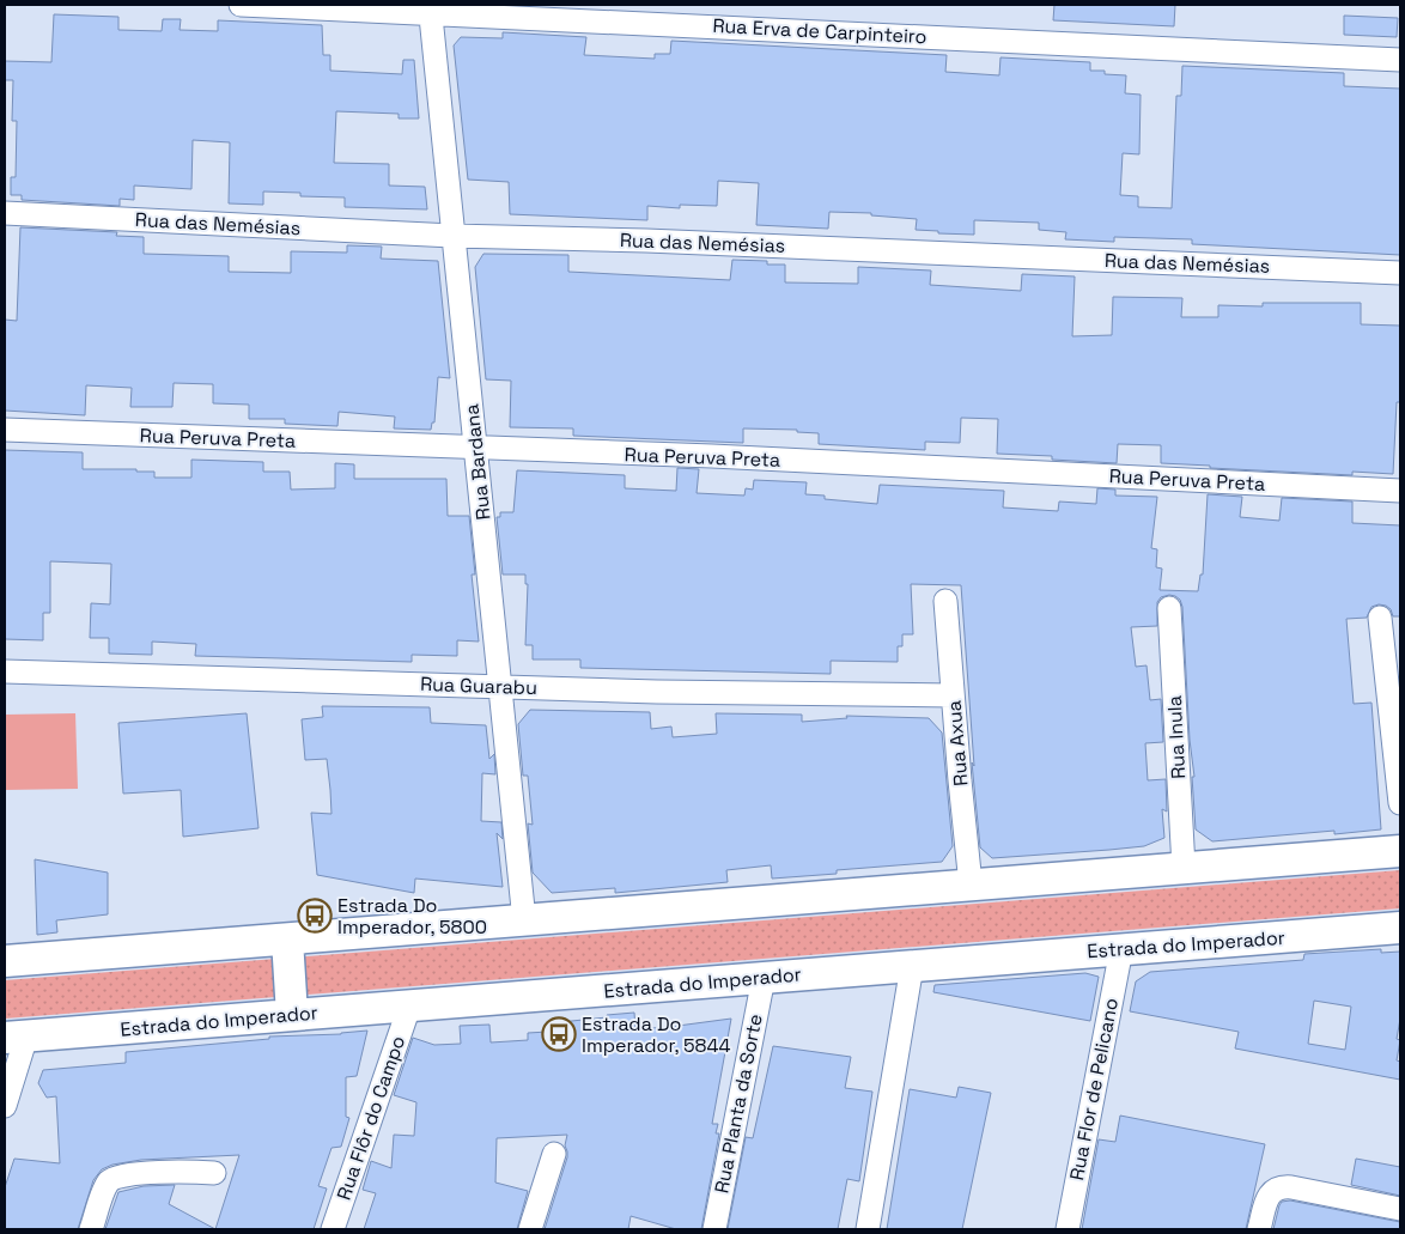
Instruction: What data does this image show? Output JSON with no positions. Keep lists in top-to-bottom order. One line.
{"streets":{"main road":["Estrada do Imperador"],"street":["Rua Erva de Carpinteiro","Rua das Nemésias","Rua Peruva Preta","Rua Bardana","Rua Guarabu","Rua Inula","Rua Axua","Rua Flor de Pelicano","Rua Planta da Sorte","Rua Flôr do Campo"]},"crossings":[["Rua Erva de Carpinteiro","Rua Bardana"],["Rua das Nemésias","Rua Bardana"],["Rua Peruva Preta","Rua Bardana"],["Rua Bardana","Rua Guarabu"],["Rua Guarabu","Rua Axua"],["Estrada do Imperador","Rua Flor de Pelicano"],["Estrada do Imperador","Rua Planta da Sorte"],["Estrada do Imperador","Rua Flôr do Campo"]],"places":{"bus stop":["Estrada Do Imperador, 5800","Estrada Do Imperador, 5844"]}}
